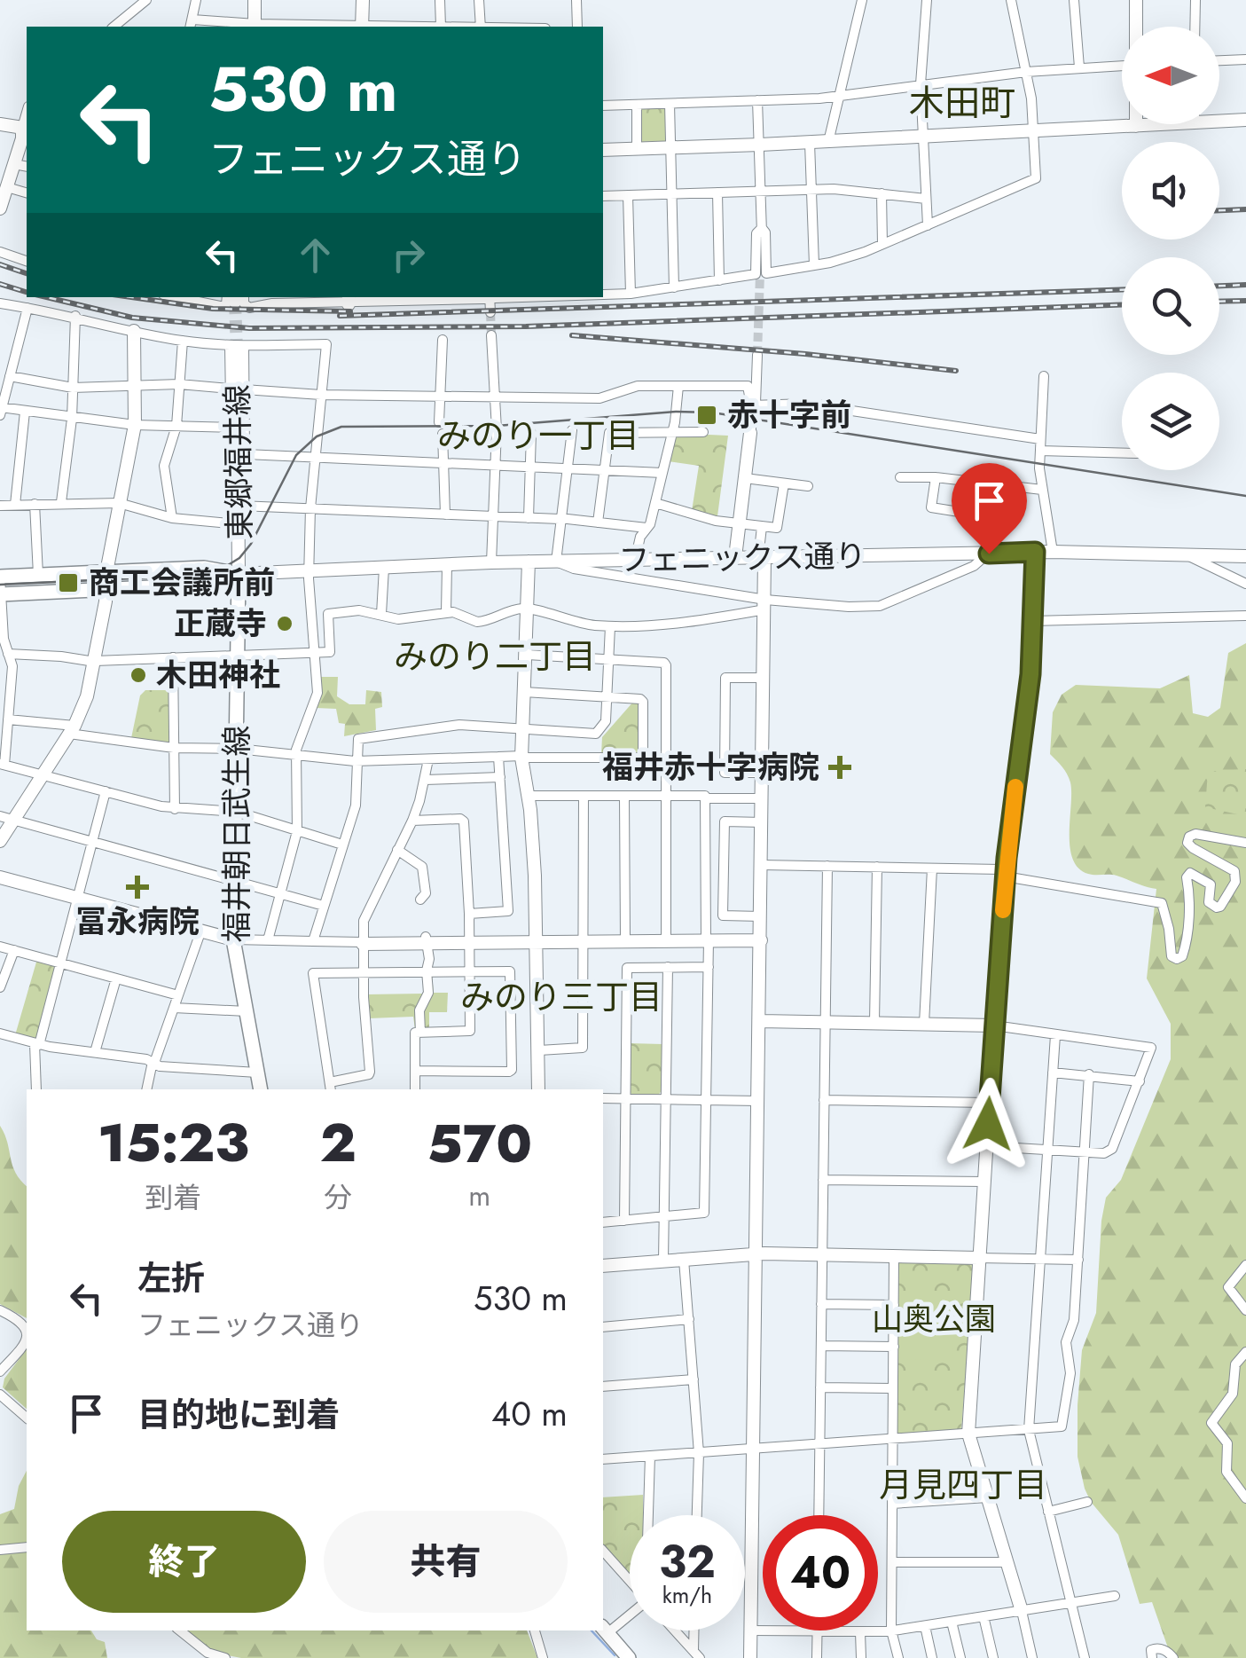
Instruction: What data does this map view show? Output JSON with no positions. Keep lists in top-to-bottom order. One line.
{"streets":{"main road":["フェニックス通り","福井朝日武生線"],"street":["東郷福井線"]},"crossings":[["東郷福井線","フェニックス通り"],["東郷福井線","福井朝日武生線"],["フェニックス通り","福井朝日武生線"]],"districts":["木田町","みのり一丁目","みのり二丁目","みのり三丁目","月見四丁目"],"parks":["山奥公園"],"places":{"transit":["赤十字前","商工会議所前"],"other":["正蔵寺","木田神社"],"health":["福井赤十字病院","冨永病院"]},"north":"left","page":{"turn":["530 m","フェニックス通り"],"eta":["15:23","到着","2","分","570","m"],"list":[{"name":"左折","note":"フェニックス通り","value":"530 m"},{"name":"目的地に到着","value":"40 m"}],"buttons":["終了","共有"],"speed":"32 km/h","limit":"40"}}
